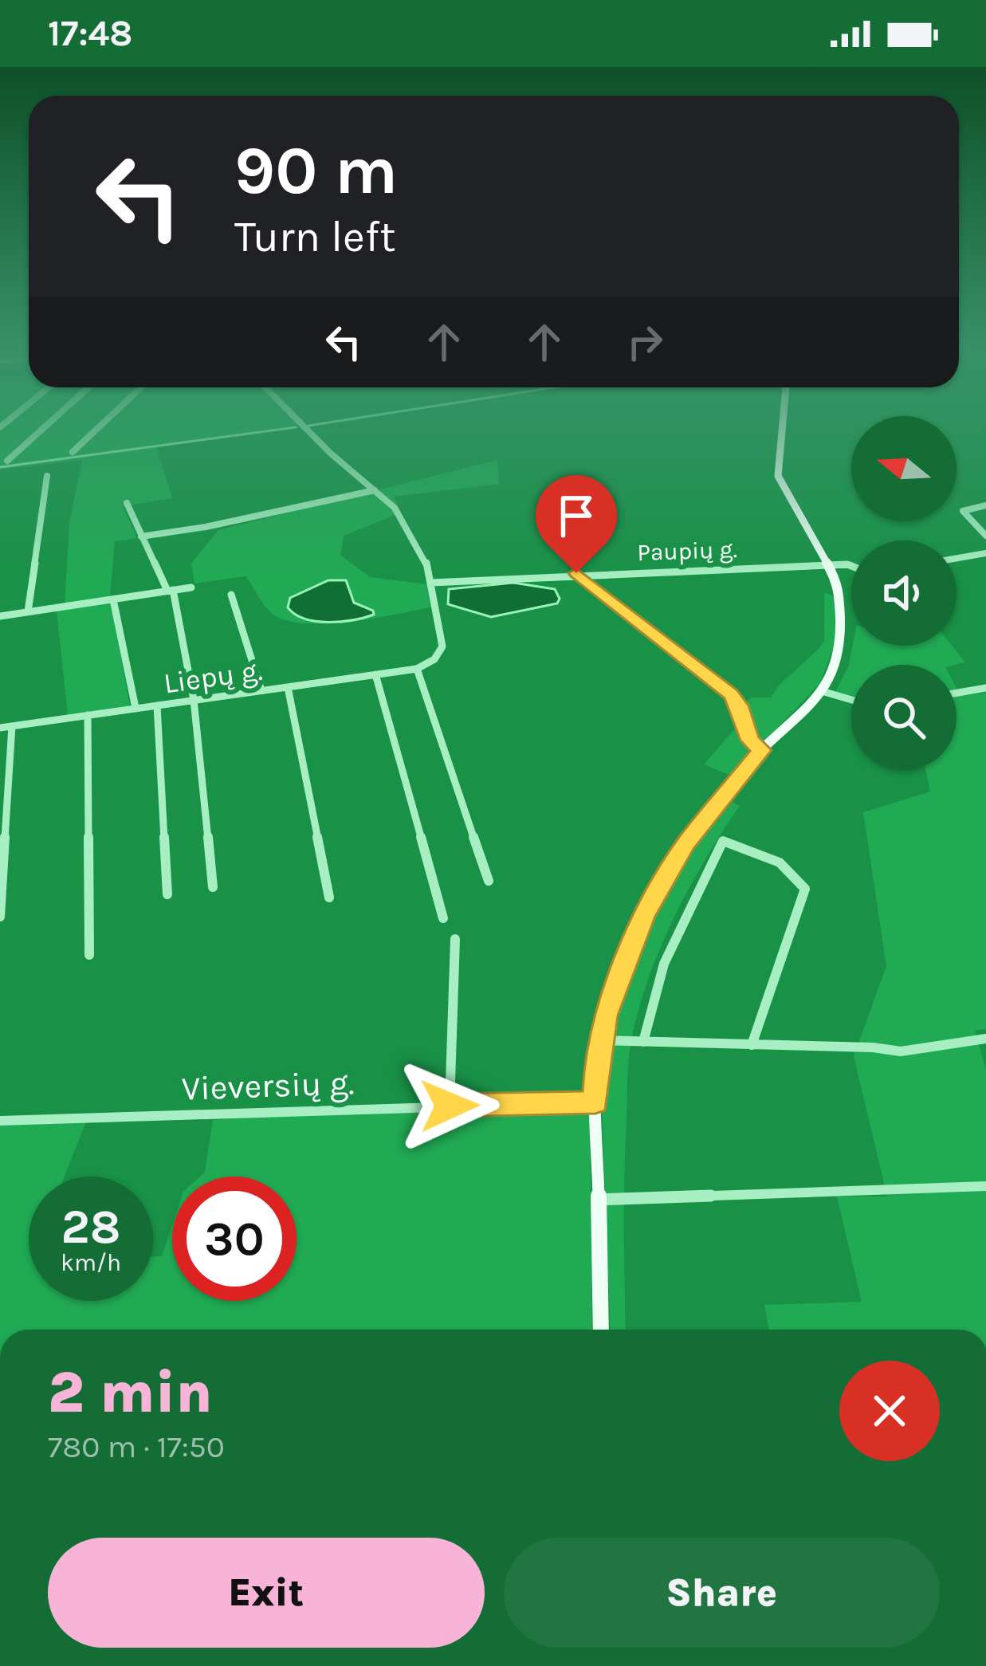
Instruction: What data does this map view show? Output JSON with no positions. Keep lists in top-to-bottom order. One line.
{"streets":{"street":["Paupių g.","Liepų g.","Vieversių g."]},"crossings":[["Paupių g.","Liepų g."]],"north":"left","page":{"status":"17:48","turn":["90 m","Turn left"],"speed":"28 km/h","limit":"30","heading":["2 min","780 m · 17:50"],"buttons":["Exit","Share"]}}
